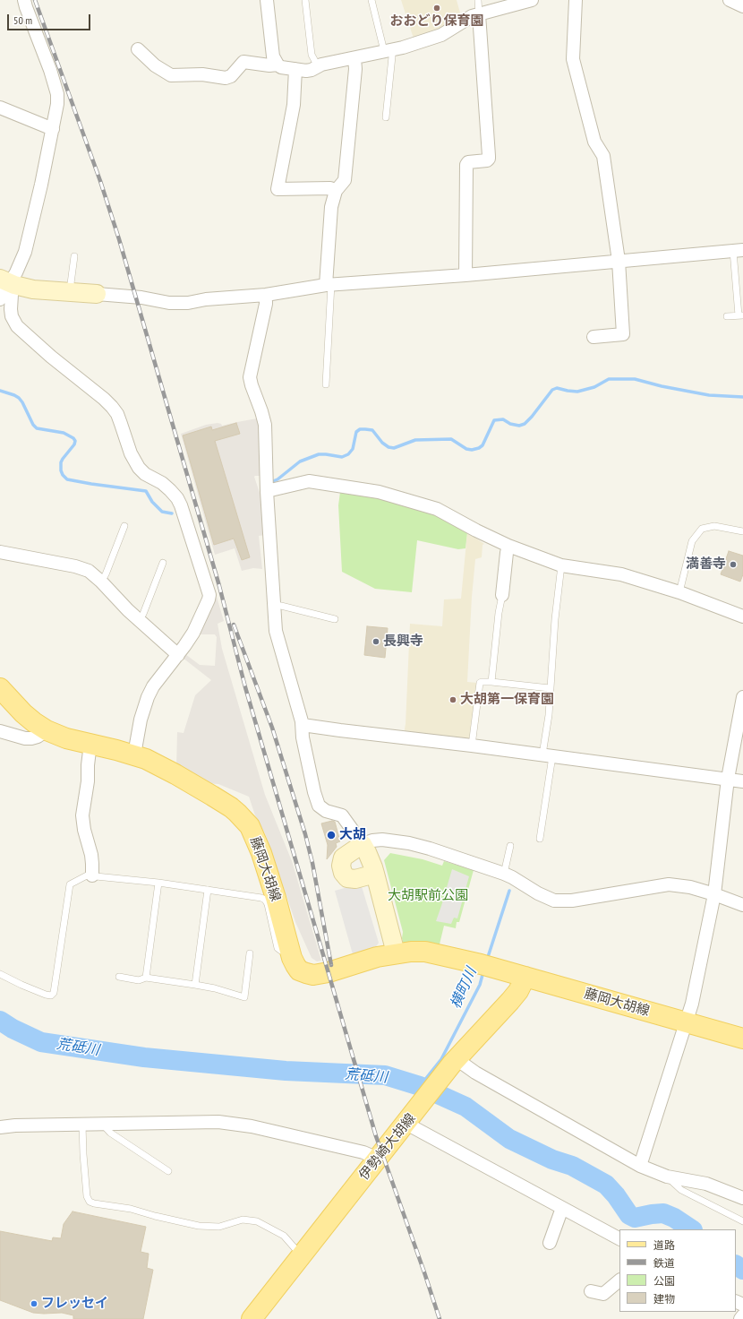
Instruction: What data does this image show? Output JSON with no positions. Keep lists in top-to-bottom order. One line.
{"streets":{"main road":["藤岡大胡線","伊勢崎大胡線"]},"crossings":[["藤岡大胡線","伊勢崎大胡線"]],"water":["横町川","荒砥川"],"parks":["大胡駅前公園"],"places":["おおどり保育園","満善寺","長興寺","大胡第一保育園","大胡","フレッセイ"],"legend":["道路","鉄道","公園","建物"],"scale_bar":"50 m"}
